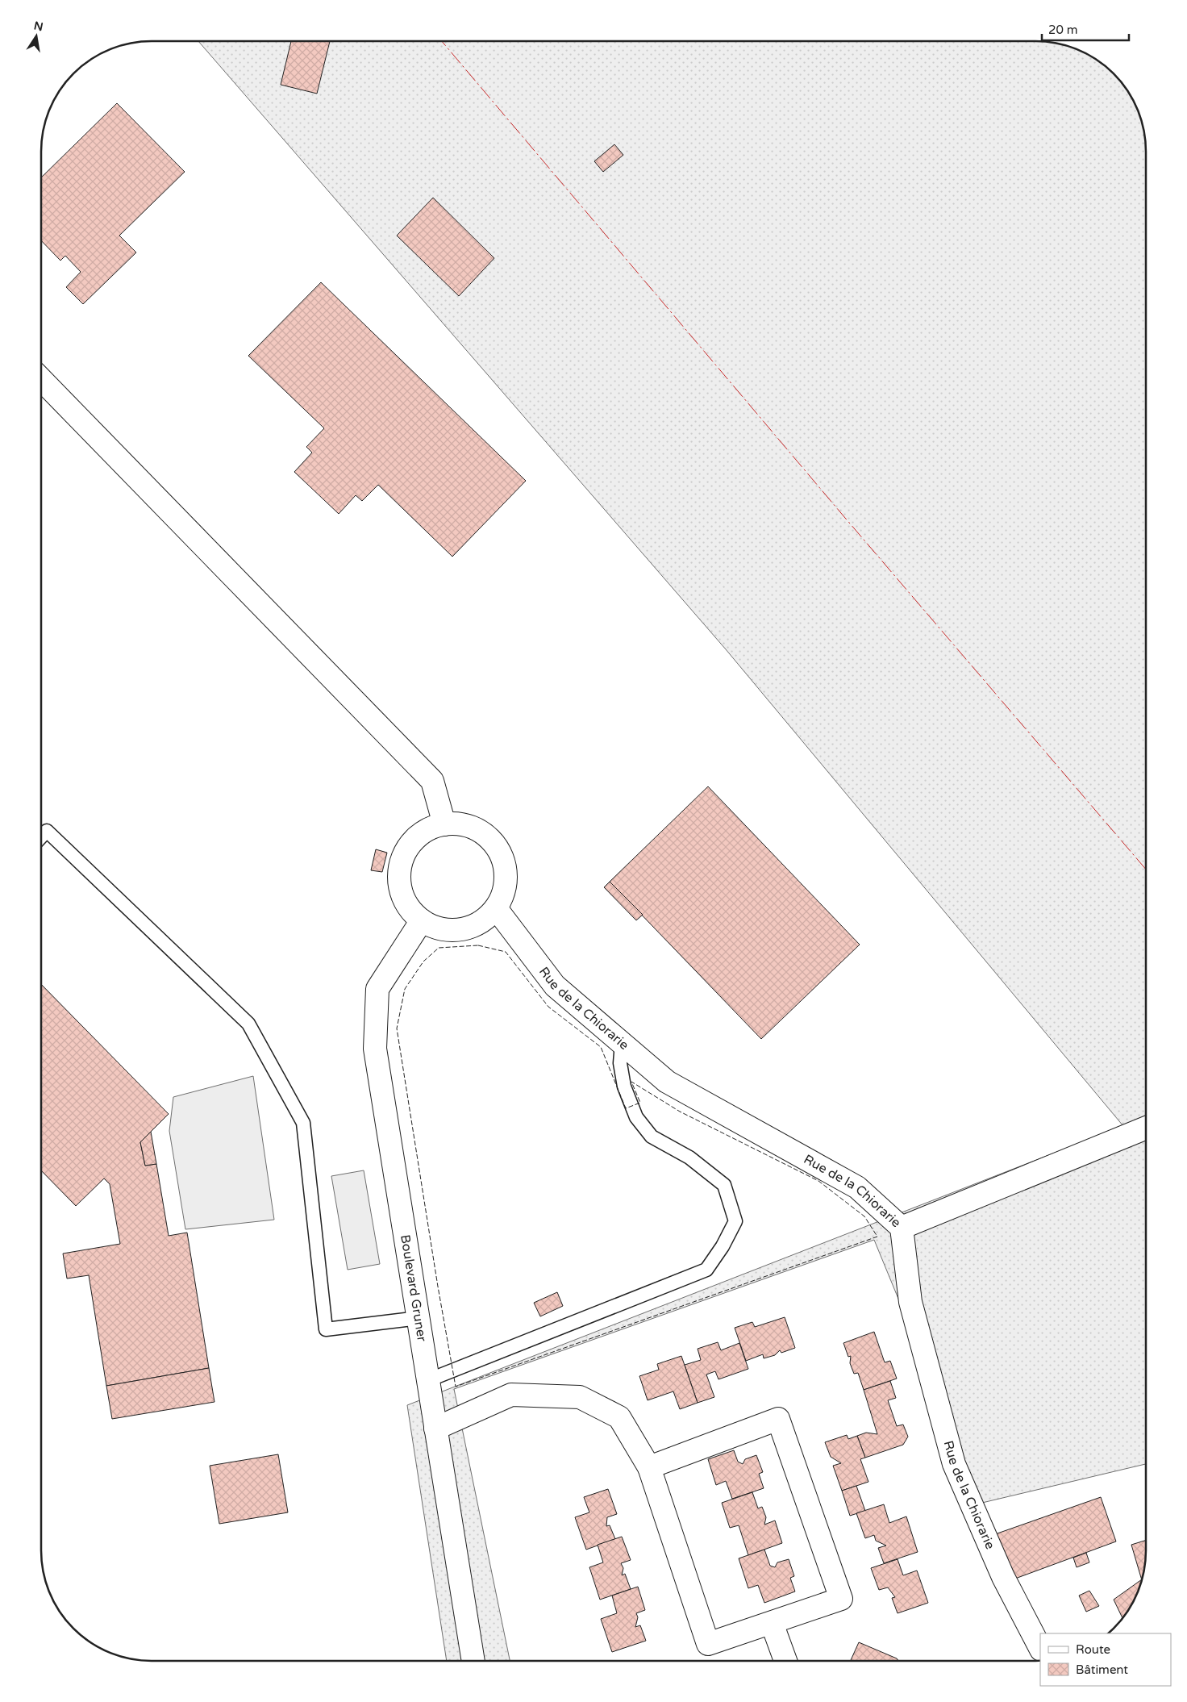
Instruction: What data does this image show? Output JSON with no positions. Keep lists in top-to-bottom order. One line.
{"streets":{"street":["Rue de la Chiorarie","Boulevard Gruner"]},"crossings":[["Rue de la Chiorarie","Boulevard Gruner"]],"legend":["Route","Bâtiment"],"scale_bar":"20 m","north":"top"}
